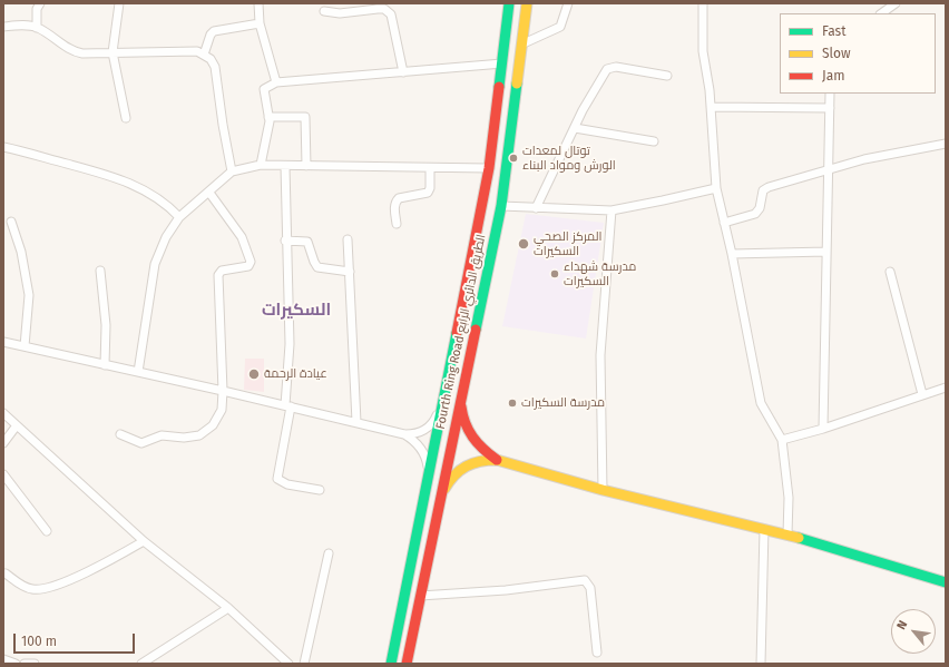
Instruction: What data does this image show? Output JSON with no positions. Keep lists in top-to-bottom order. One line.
{"streets":{"main road":["Fourth Ring Road الطريق الدائري الرابع"]},"districts":["السكيرات"],"places":["توتال لمعدات الورش ومواد البناء","المركز الصحي السكيرات","مدرسة شهداء السكيرات","عيادة الرحمة","مدرسة السكيرات"],"legend":["Fast","Slow","Jam"],"scale_bar":"100 m","north":"top left"}
